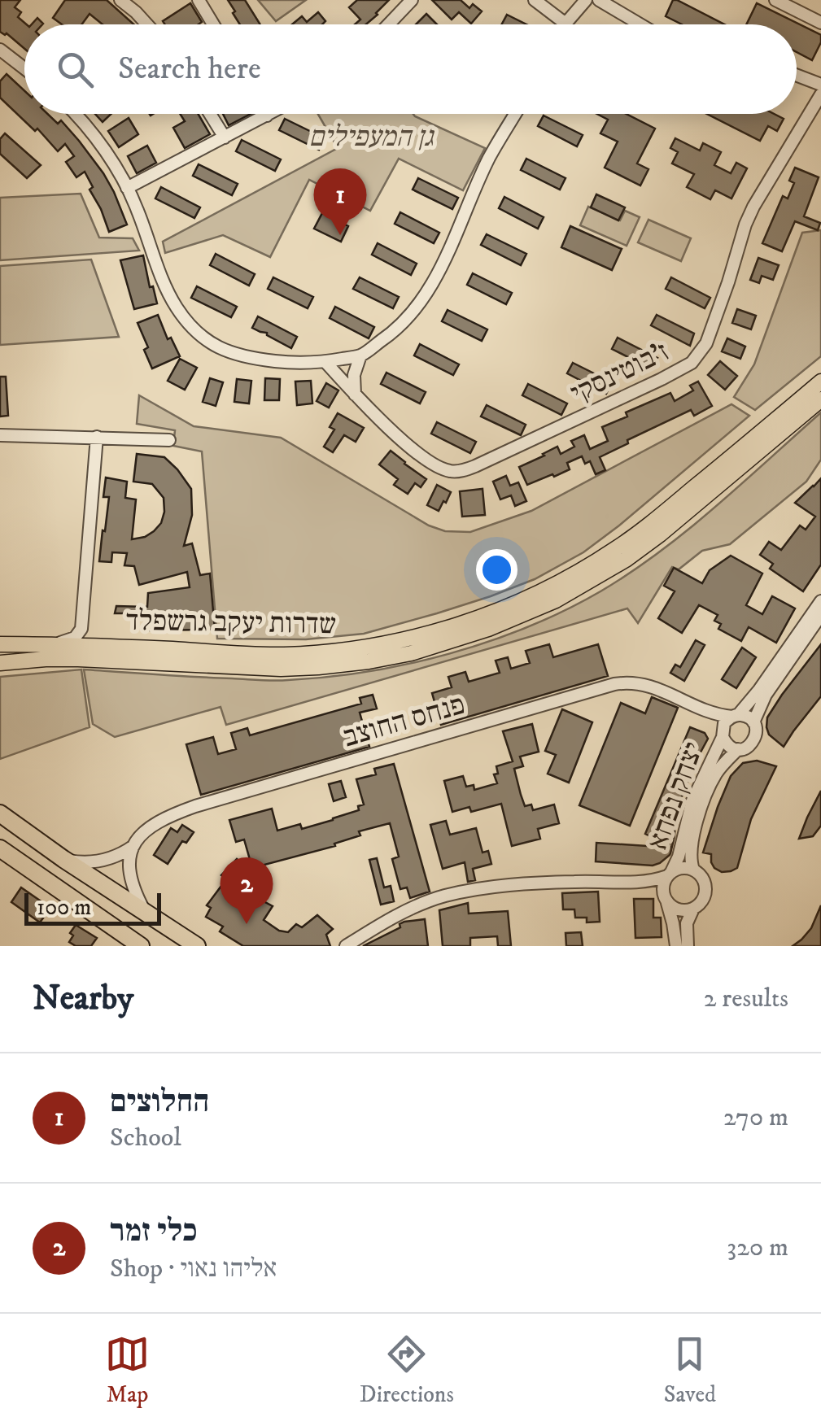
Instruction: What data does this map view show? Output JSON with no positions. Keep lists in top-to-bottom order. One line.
{"streets":{"main road":["שדרות יעקב גרשפלד"],"street":["ז'בוטינסקי","פנחס החוצב","יצחק נפחא"]},"crossings":[["פנחס החוצב","יצחק נפחא"]],"parks":["גן המעפילים"],"scale_bar":"100 m","page":{"search":"Search here","pins":["1","2"],"scale":"100 m","heading":["Nearby","2 results"],"list":[{"mark":"1","name":"החלוצים","note":"School","value":"270 m"},{"mark":"2","name":"כלי זמר","note":"Shop · אליהו נאוי","value":"320 m"}],"nav":["Map","Directions","Saved"]}}
